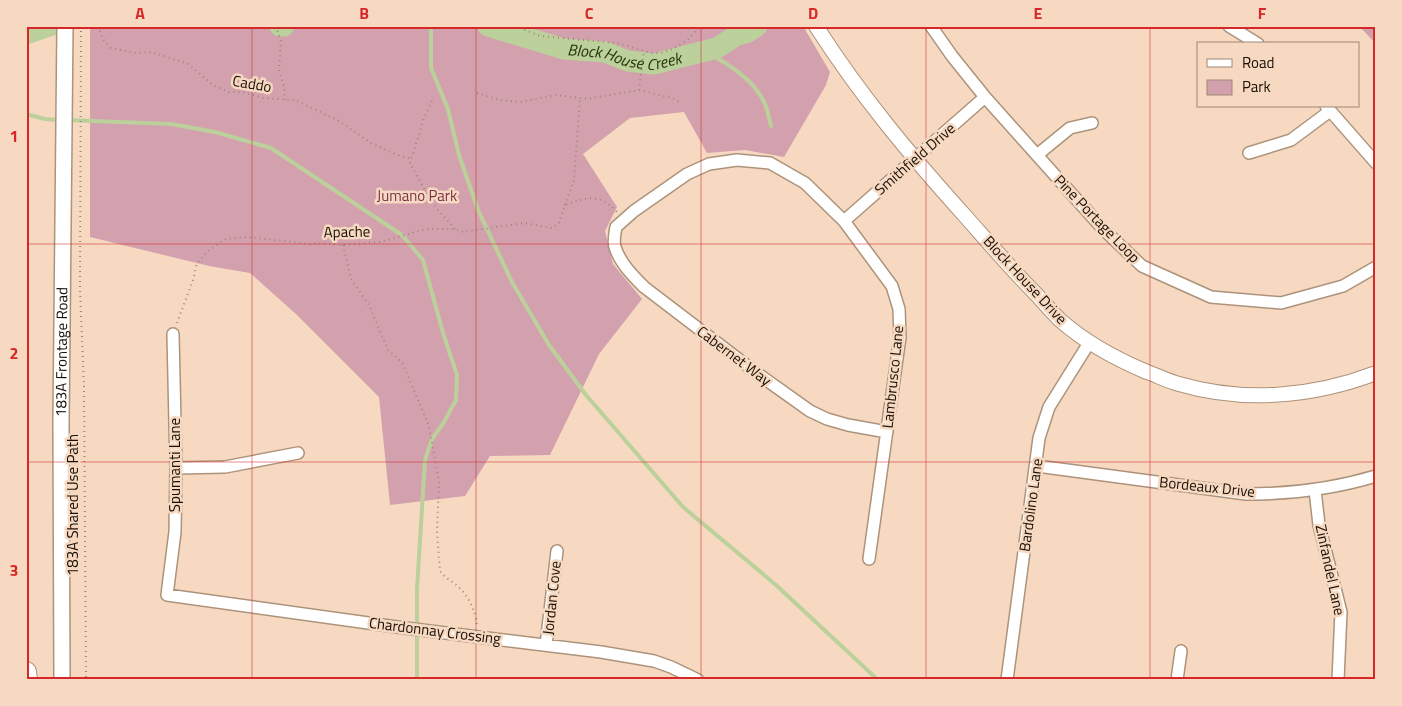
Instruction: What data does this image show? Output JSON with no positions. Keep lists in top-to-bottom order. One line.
{"streets":{"main road":["183A Frontage Road"],"street":["Smithfield Drive","Pine Portage Loop","Block House Drive","Cabernet Way","Lambrusco Lane","Spumanti Lane","Bordeaux Drive","Bardolino Lane","Zinfandel Lane","Jordan Cove","Chardonnay Crossing"],"path":["Caddo","Apache","183A Shared Use Path"]},"crossings":[["Smithfield Drive","Pine Portage Loop"],["Smithfield Drive","Block House Drive"],["Smithfield Drive","Lambrusco Lane"],["Apache","Spumanti Lane"],["Block House Drive","Bardolino Lane"],["Cabernet Way","Lambrusco Lane"],["Spumanti Lane","Chardonnay Crossing"],["Bordeaux Drive","Bardolino Lane"],["Bordeaux Drive","Zinfandel Lane"],["Jordan Cove","Chardonnay Crossing"]],"water":["Block House Creek"],"parks":["Jumano Park"],"legend":["Road","Park"],"grid":{"columns":["A","B","C","D","E","F"],"rows":["1","2","3"]}}
